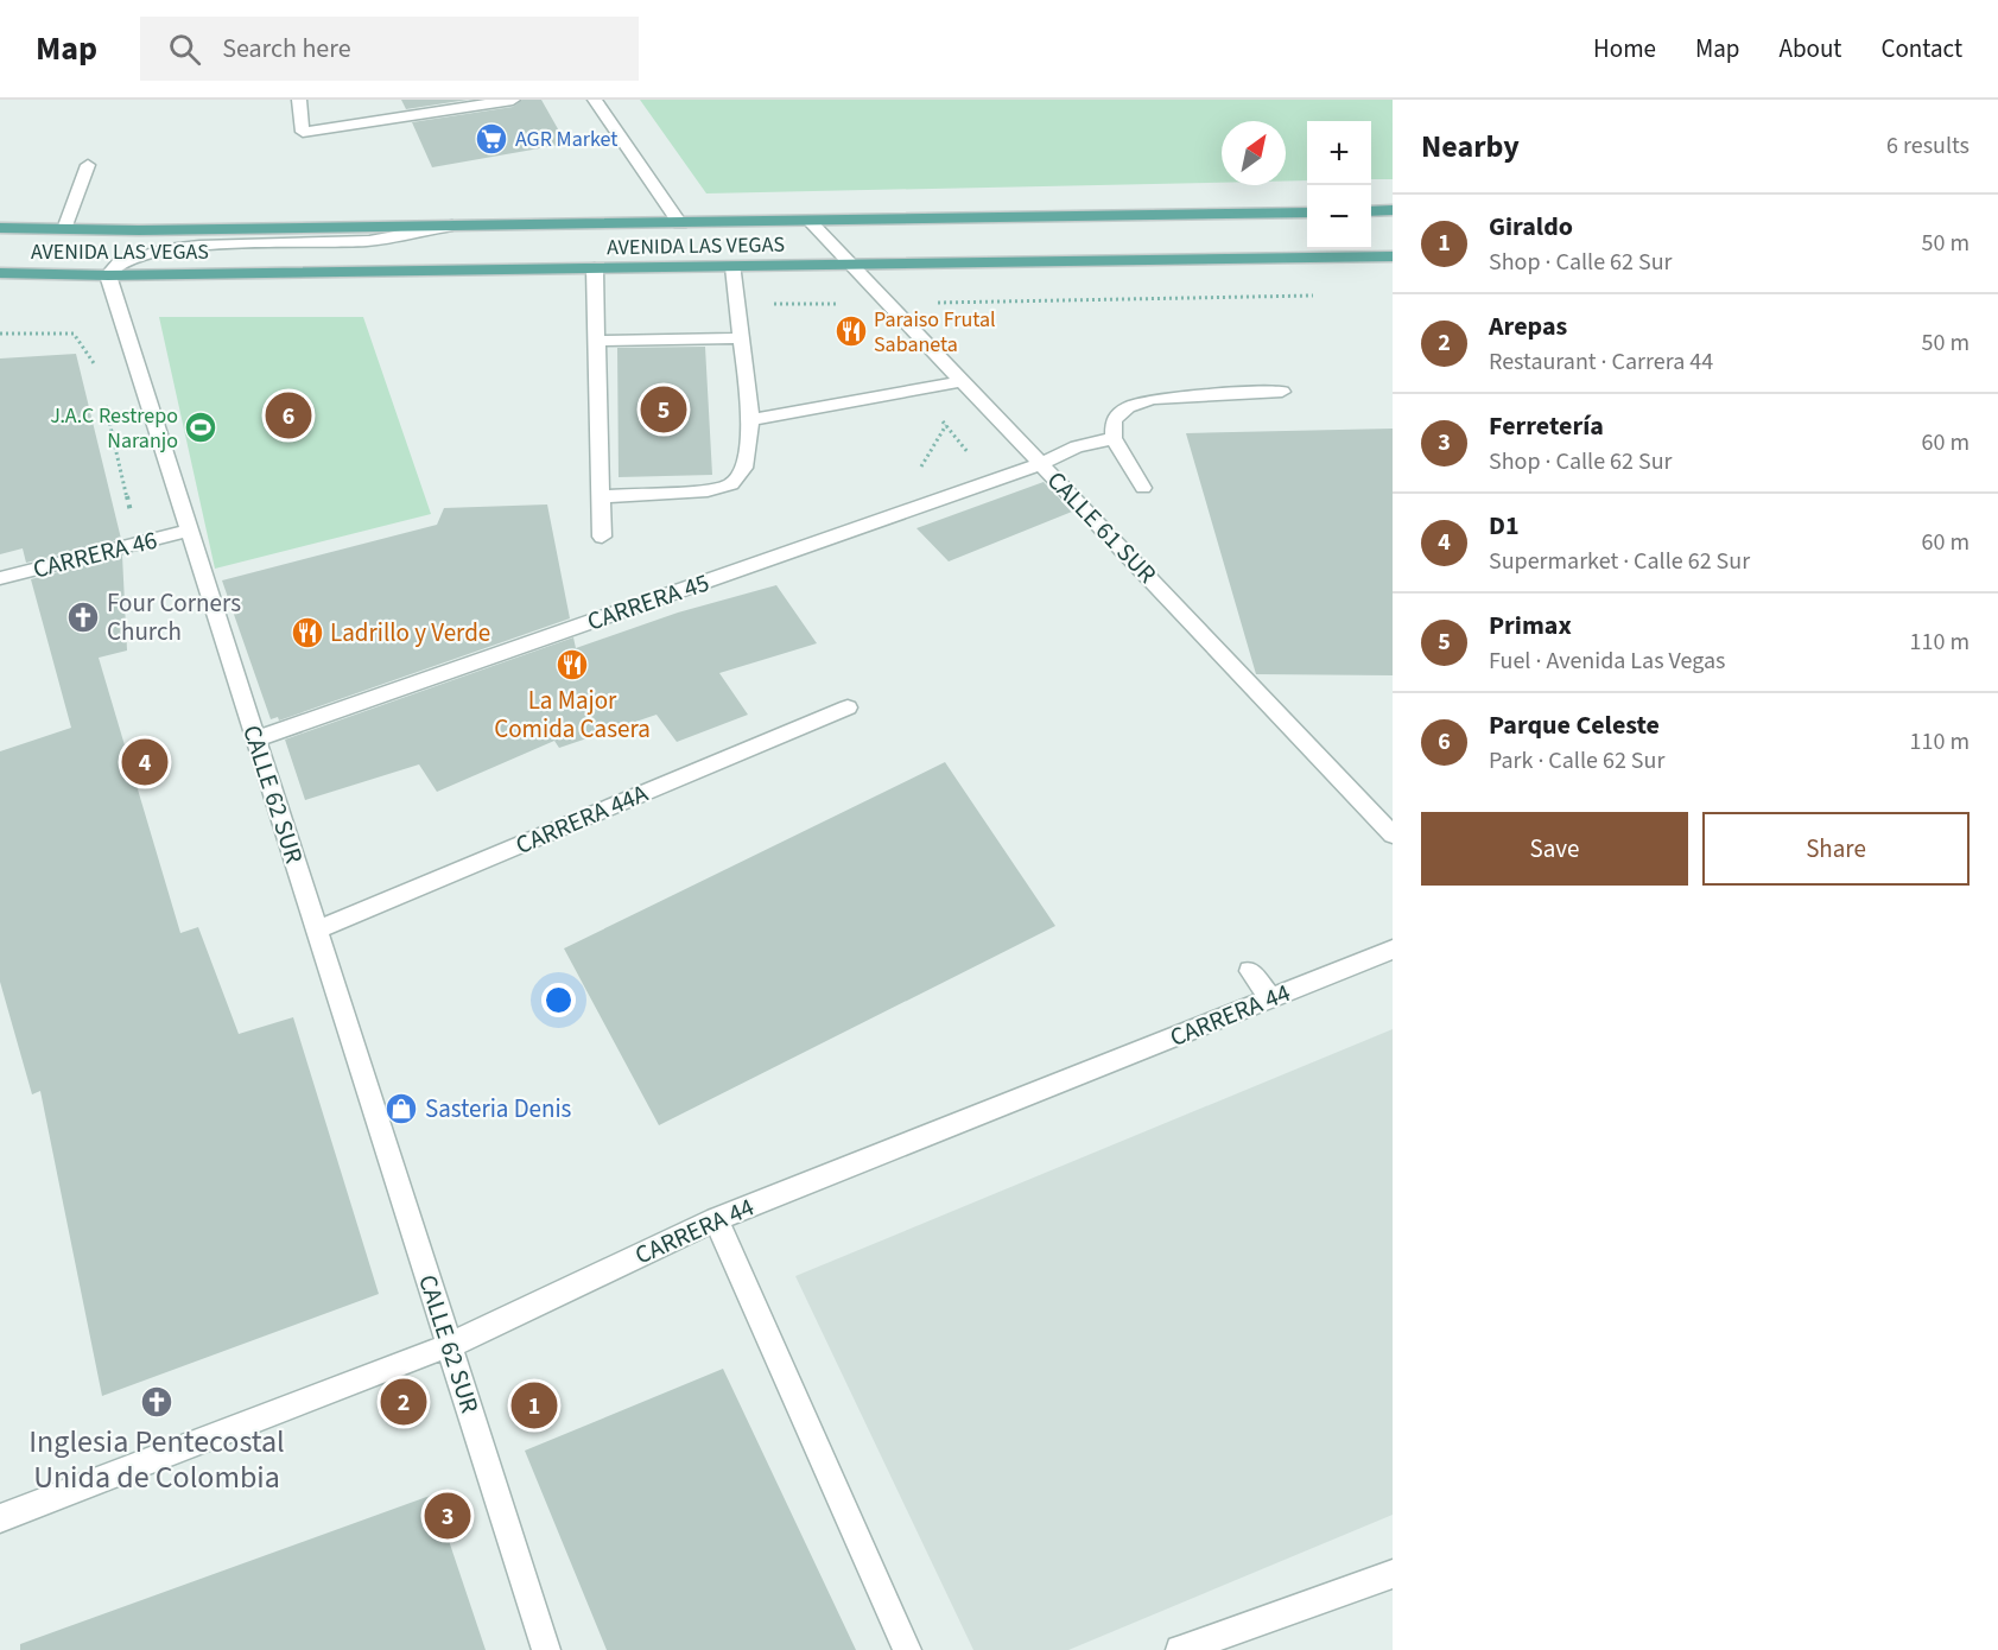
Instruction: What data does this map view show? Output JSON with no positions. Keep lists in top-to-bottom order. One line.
{"streets":{"main road":["AVENIDA LAS VEGAS"],"street":["CALLE 61 SUR","CARRERA 46","CARRERA 45","CALLE 62 SUR","CARRERA 44A","CARRERA 44"]},"crossings":[["AVENIDA LAS VEGAS","CALLE 61 SUR"],["AVENIDA LAS VEGAS","CALLE 62 SUR"],["CALLE 61 SUR","CARRERA 45"],["CARRERA 46","CALLE 62 SUR"],["CARRERA 45","CALLE 62 SUR"],["CALLE 62 SUR","CARRERA 44A"],["CALLE 62 SUR","CARRERA 44"]],"places":{"supermarket":["AGR Market"],"restaurant":["Paraiso Frutal Sabaneta","Ladrillo y Verde","La Major Comida Casera"],"sports":["J.A.C Restrepo Naranjo"],"church":["Four Corners Church","Inglesia Pentecostal Unida de Colombia"],"shop":["Sasteria Denis"]},"north":"top right","page":{"header":"Map","search":"Search here","nav":["Home","Map","About","Contact"],"heading":["Nearby","6 results"],"map_buttons":["+","−"],"list":[{"mark":"1","name":"Giraldo","note":"Shop · Calle 62 Sur","value":"50 m"},{"mark":"2","name":"Arepas","note":"Restaurant · Carrera 44","value":"50 m"},{"mark":"3","name":"Ferretería","note":"Shop · Calle 62 Sur","value":"60 m"},{"mark":"4","name":"D1","note":"Supermarket · Calle 62 Sur","value":"60 m"},{"mark":"5","name":"Primax","note":"Fuel · Avenida Las Vegas","value":"110 m"},{"mark":"6","name":"Parque Celeste","note":"Park · Calle 62 Sur","value":"110 m"}],"pins":["5","6","4","2","1","3"],"buttons":["Save","Share"]}}
